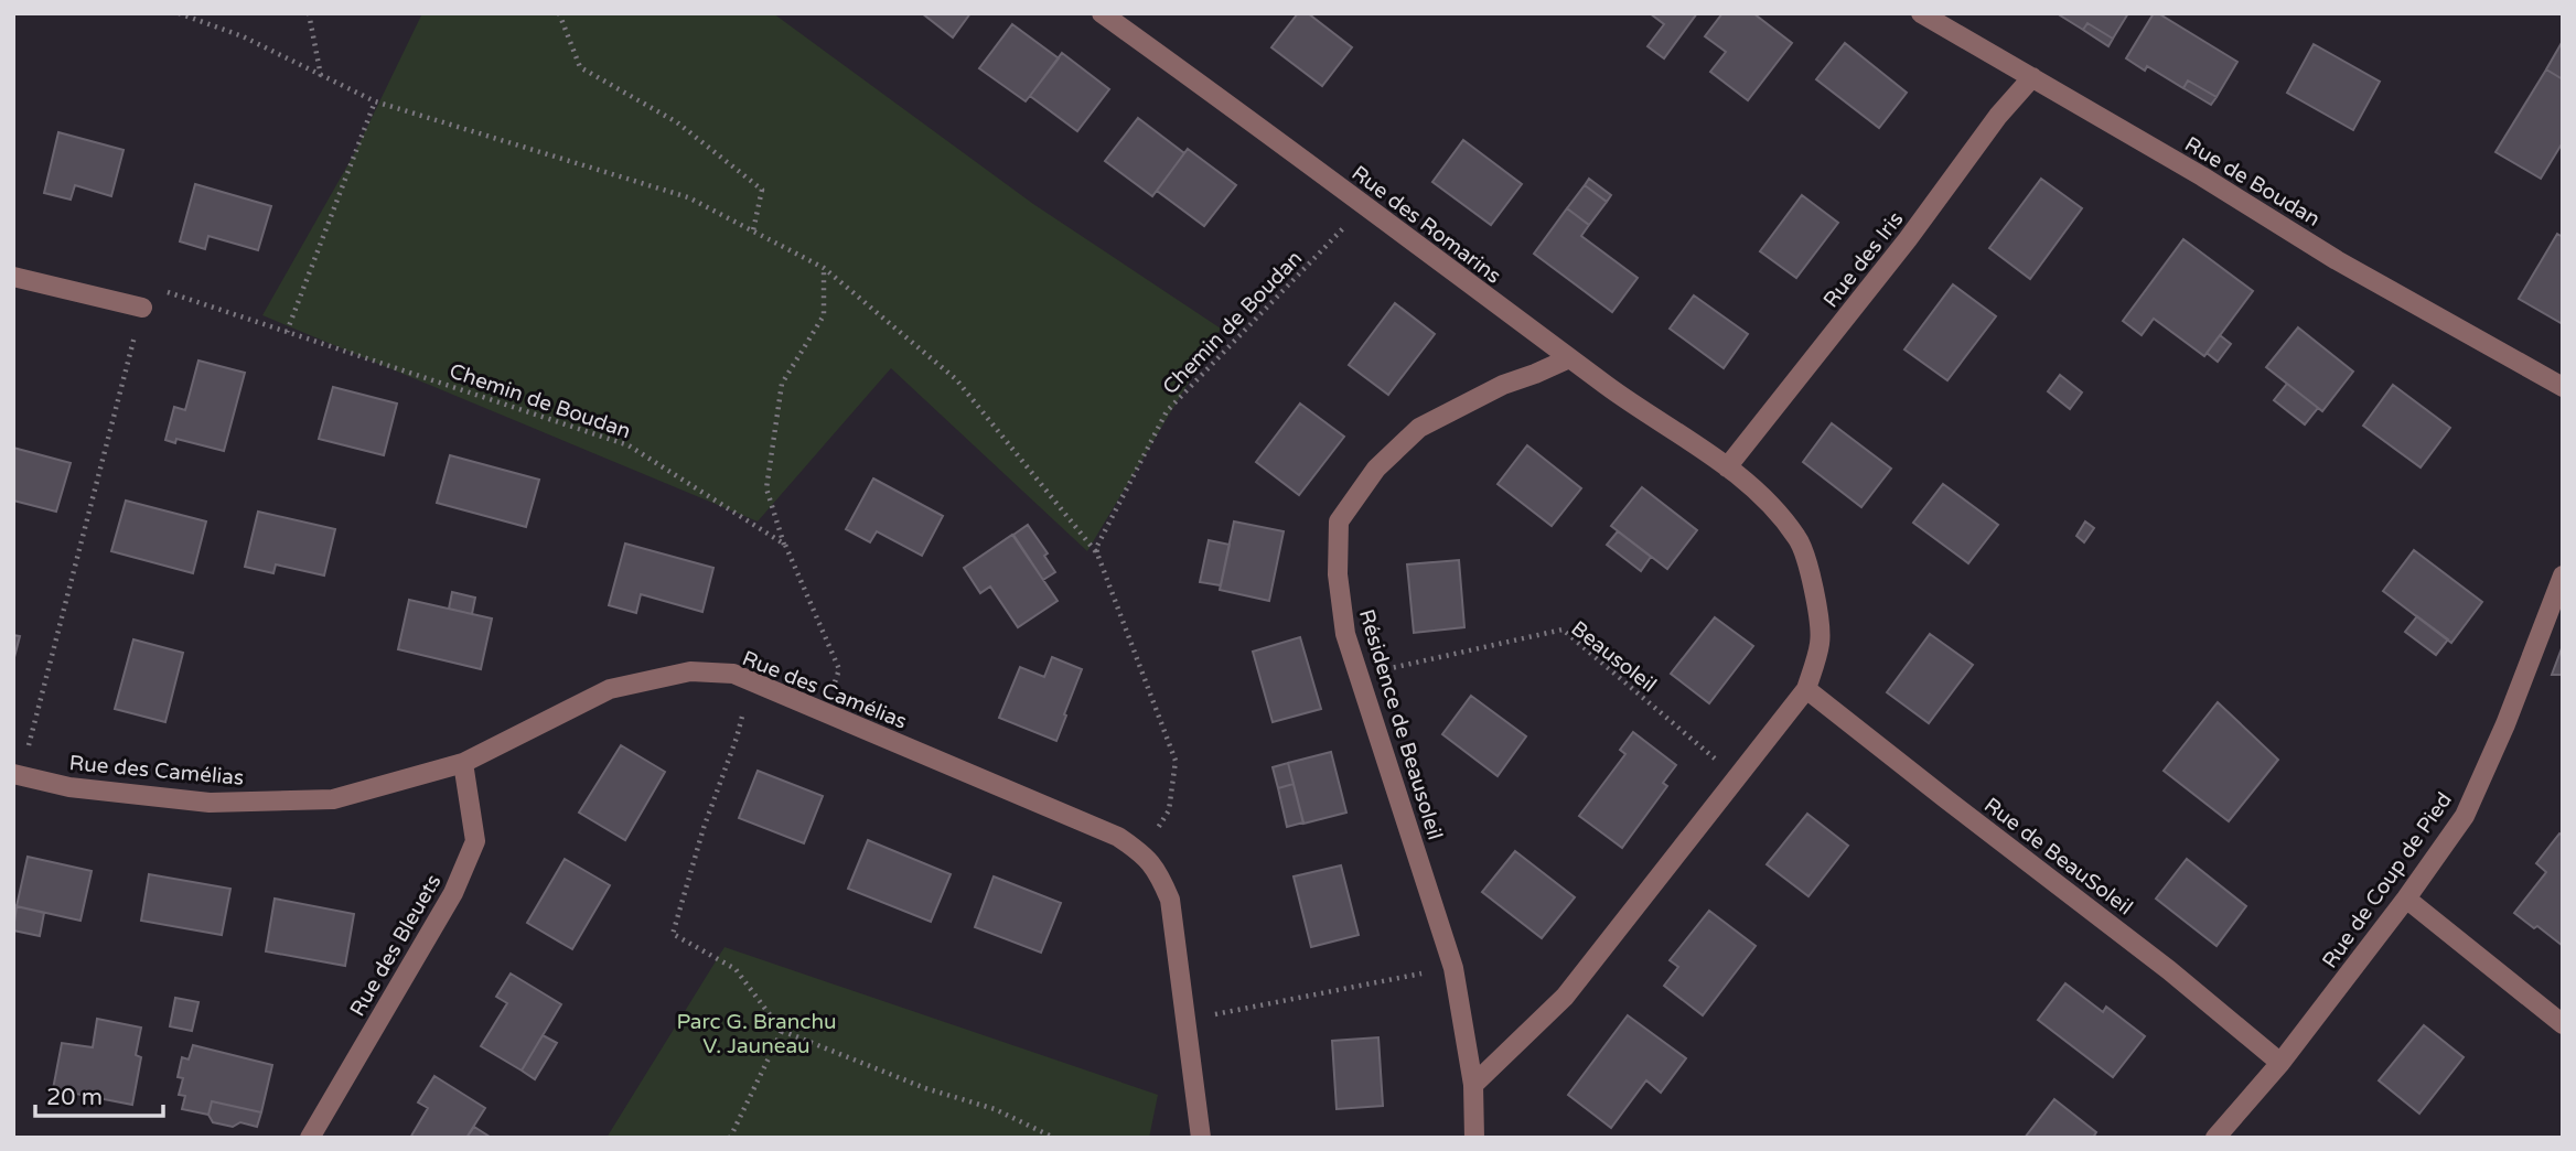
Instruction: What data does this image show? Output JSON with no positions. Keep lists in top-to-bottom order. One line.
{"streets":{"street":["Rue de Boudan","Rue des Romarins","Rue des Iris","Rue des Camélias","Résidence de Beausoleil","Rue de BeauSoleil","Rue de Coup de Pied","Rue des Bleuets"],"path":["Chemin de Boudan","Beausoleil"]},"crossings":[["Rue de Boudan","Rue des Iris"],["Rue des Romarins","Rue des Iris"],["Rue des Romarins","Chemin de Boudan"],["Rue des Romarins","Résidence de Beausoleil"],["Beausoleil","Résidence de Beausoleil"],["Rue des Camélias","Rue des Bleuets"],["Rue de BeauSoleil","Rue de Coup de Pied"]],"parks":["Parc G. Branchu V. Jauneau"],"scale_bar":"20 m"}
